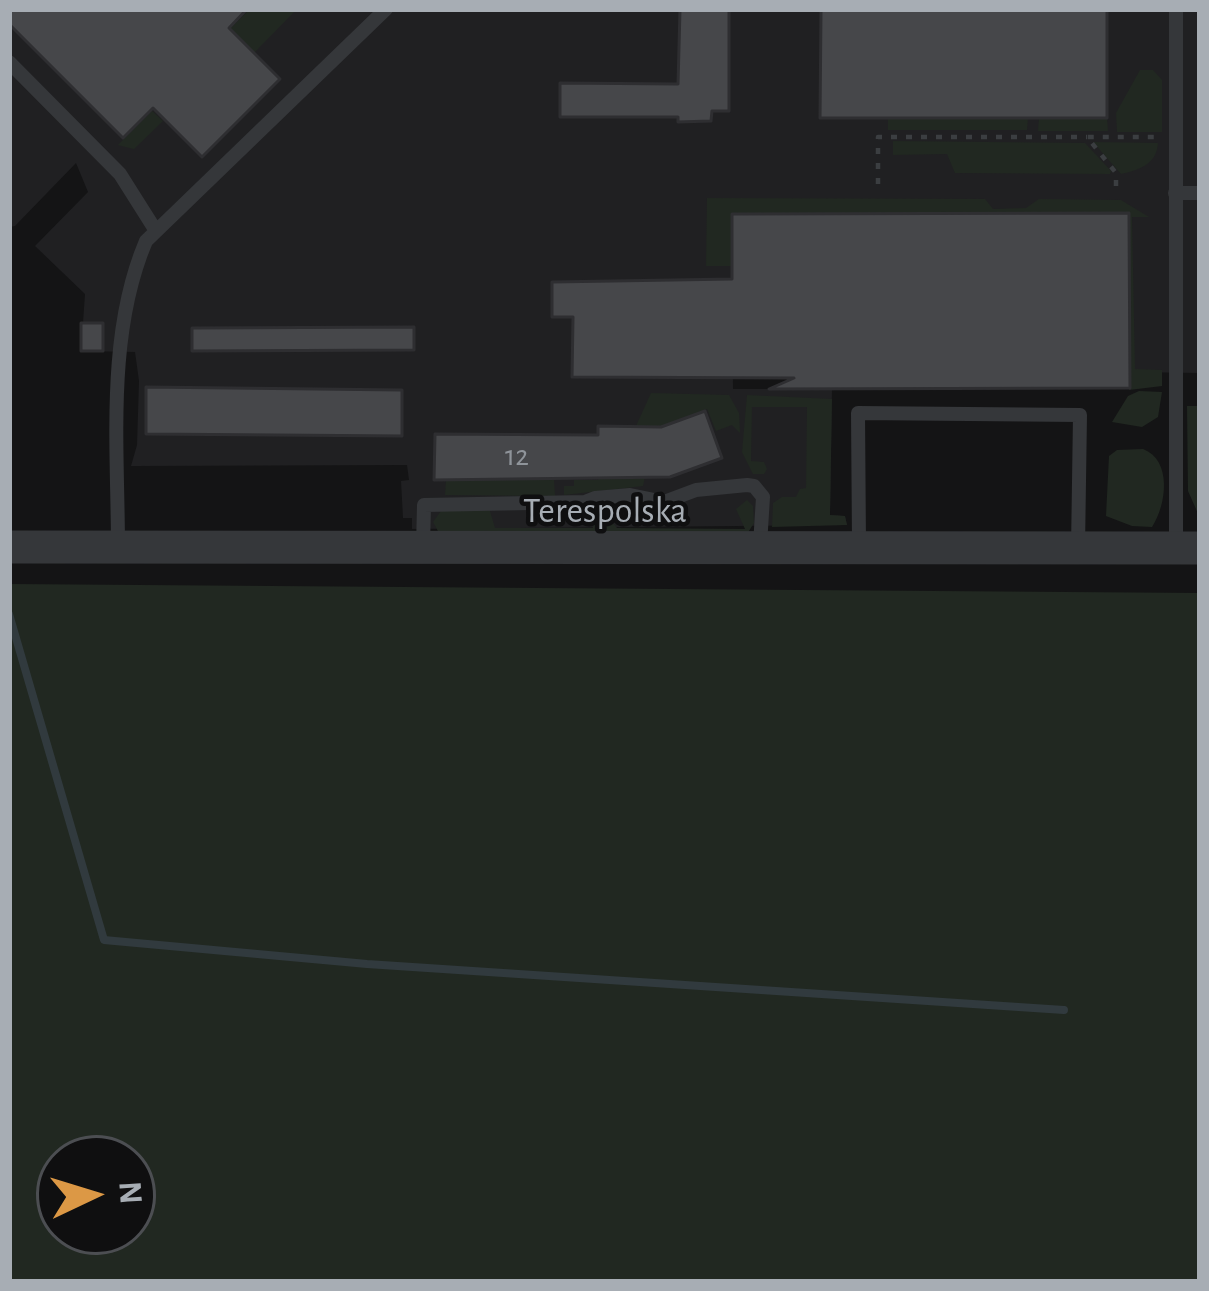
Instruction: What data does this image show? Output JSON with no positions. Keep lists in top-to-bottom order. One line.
{"streets":{"street":["Terespolska"]},"house_numbers":["12"],"north":"right"}
